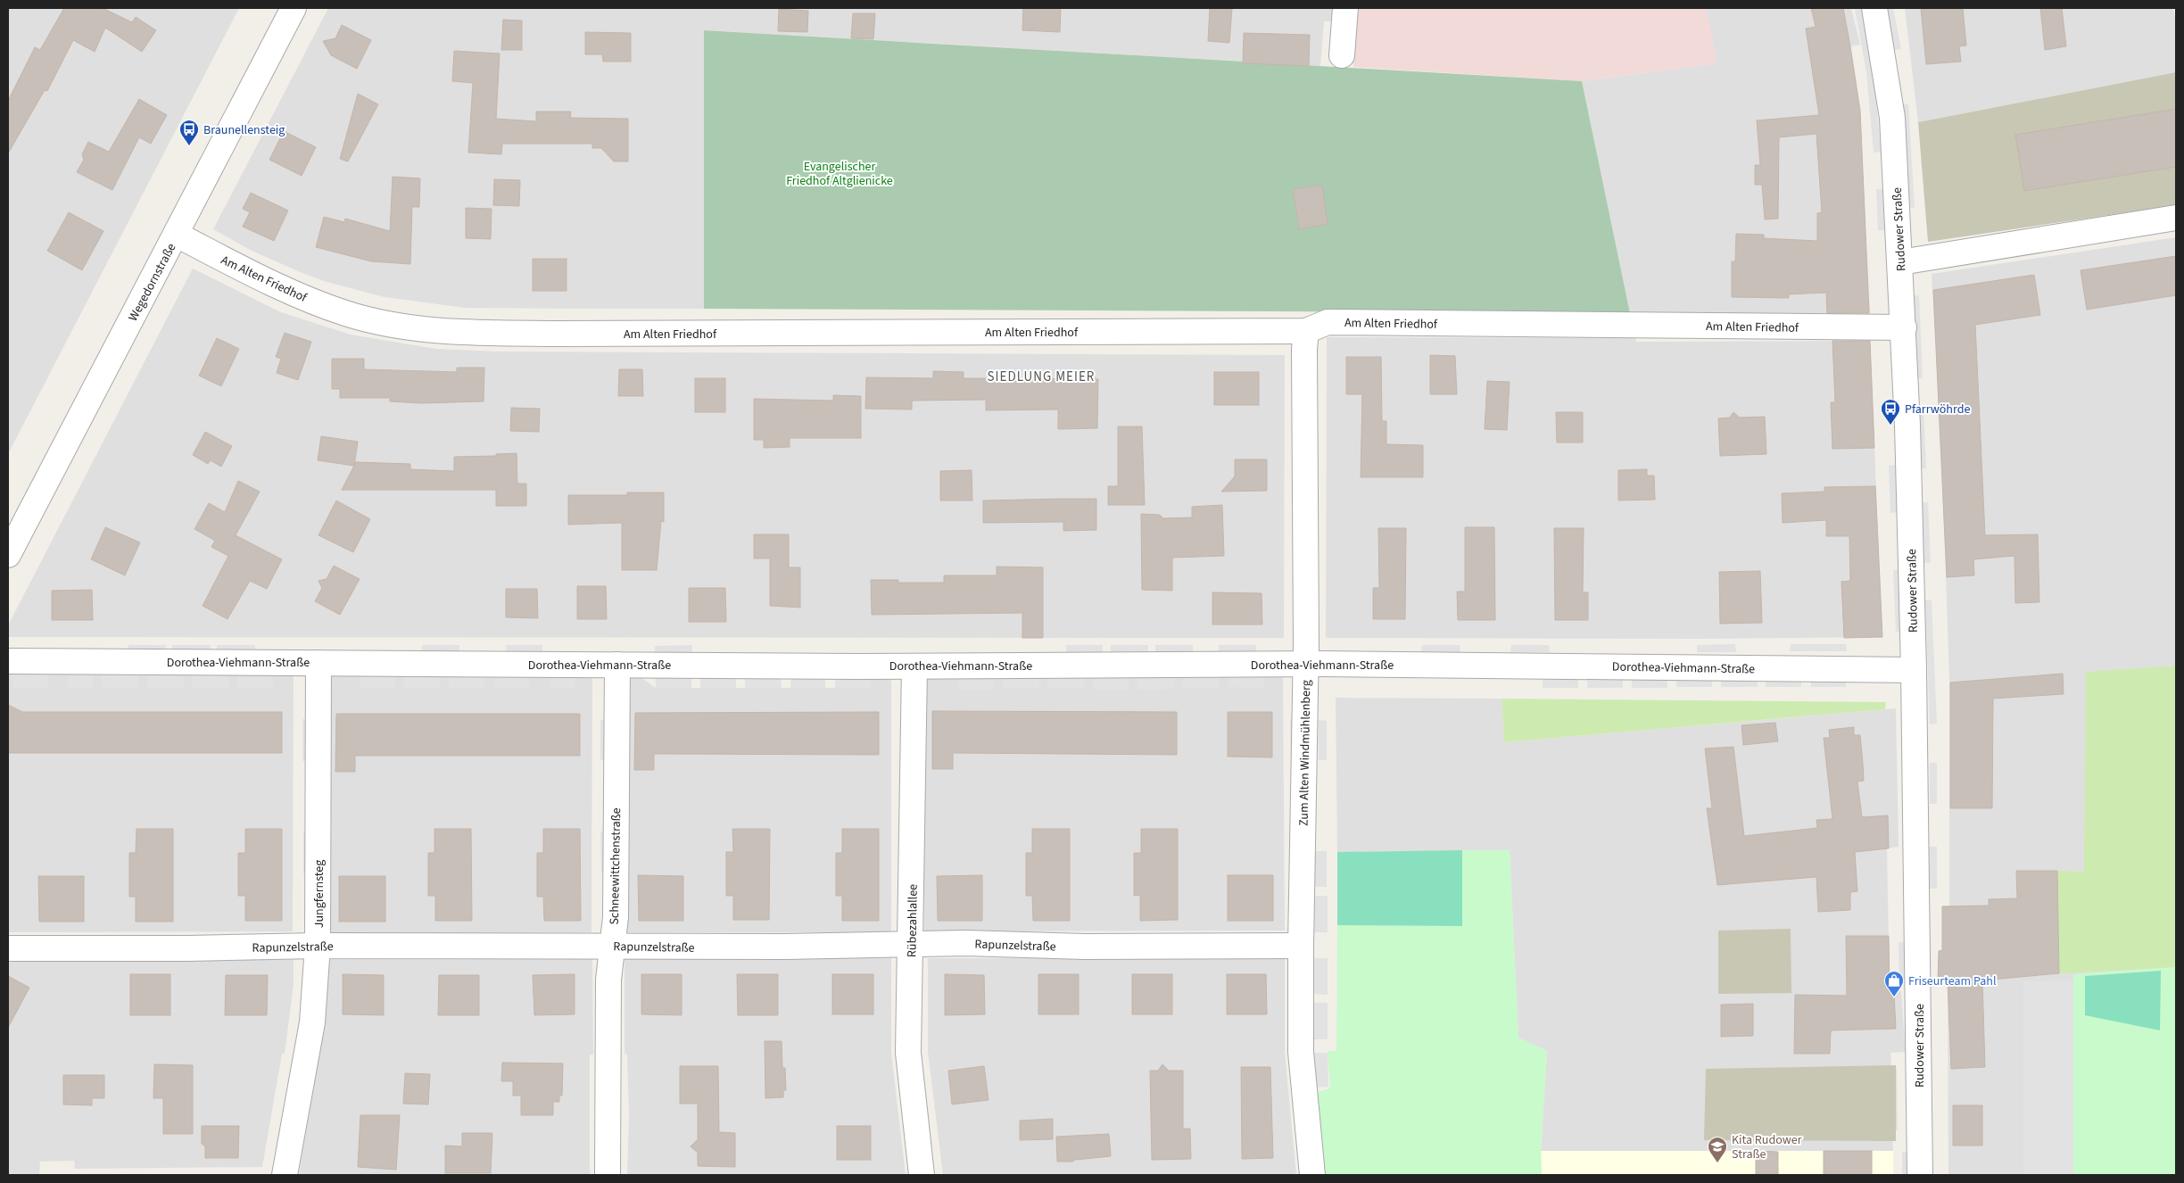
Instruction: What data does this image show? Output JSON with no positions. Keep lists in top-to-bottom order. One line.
{"streets":{"street":["Rudower Straße","Am Alten Friedhof","Wegedornstraße","Dorothea-Viehmann-Straße","Zum Alten Windmühlenberg","Schneewittchenstraße","Jungfernsteg","Rübezahlallee","Rapunzelstraße"]},"crossings":[["Rudower Straße","Am Alten Friedhof"],["Rudower Straße","Dorothea-Viehmann-Straße"],["Am Alten Friedhof","Wegedornstraße"],["Am Alten Friedhof","Zum Alten Windmühlenberg"],["Dorothea-Viehmann-Straße","Zum Alten Windmühlenberg"],["Dorothea-Viehmann-Straße","Schneewittchenstraße"],["Dorothea-Viehmann-Straße","Jungfernsteg"],["Dorothea-Viehmann-Straße","Rübezahlallee"],["Zum Alten Windmühlenberg","Rapunzelstraße"],["Schneewittchenstraße","Rapunzelstraße"],["Jungfernsteg","Rapunzelstraße"],["Rübezahlallee","Rapunzelstraße"]],"districts":["SIEDLUNG MEIER"],"parks":["Evangelischer Friedhof Altglienicke"],"places":{"bus stop":["Braunellensteig","Pfarrwöhrde"],"shop":["Friseurteam Pahl"],"school or university":["Kita Rudower Straße"]}}
